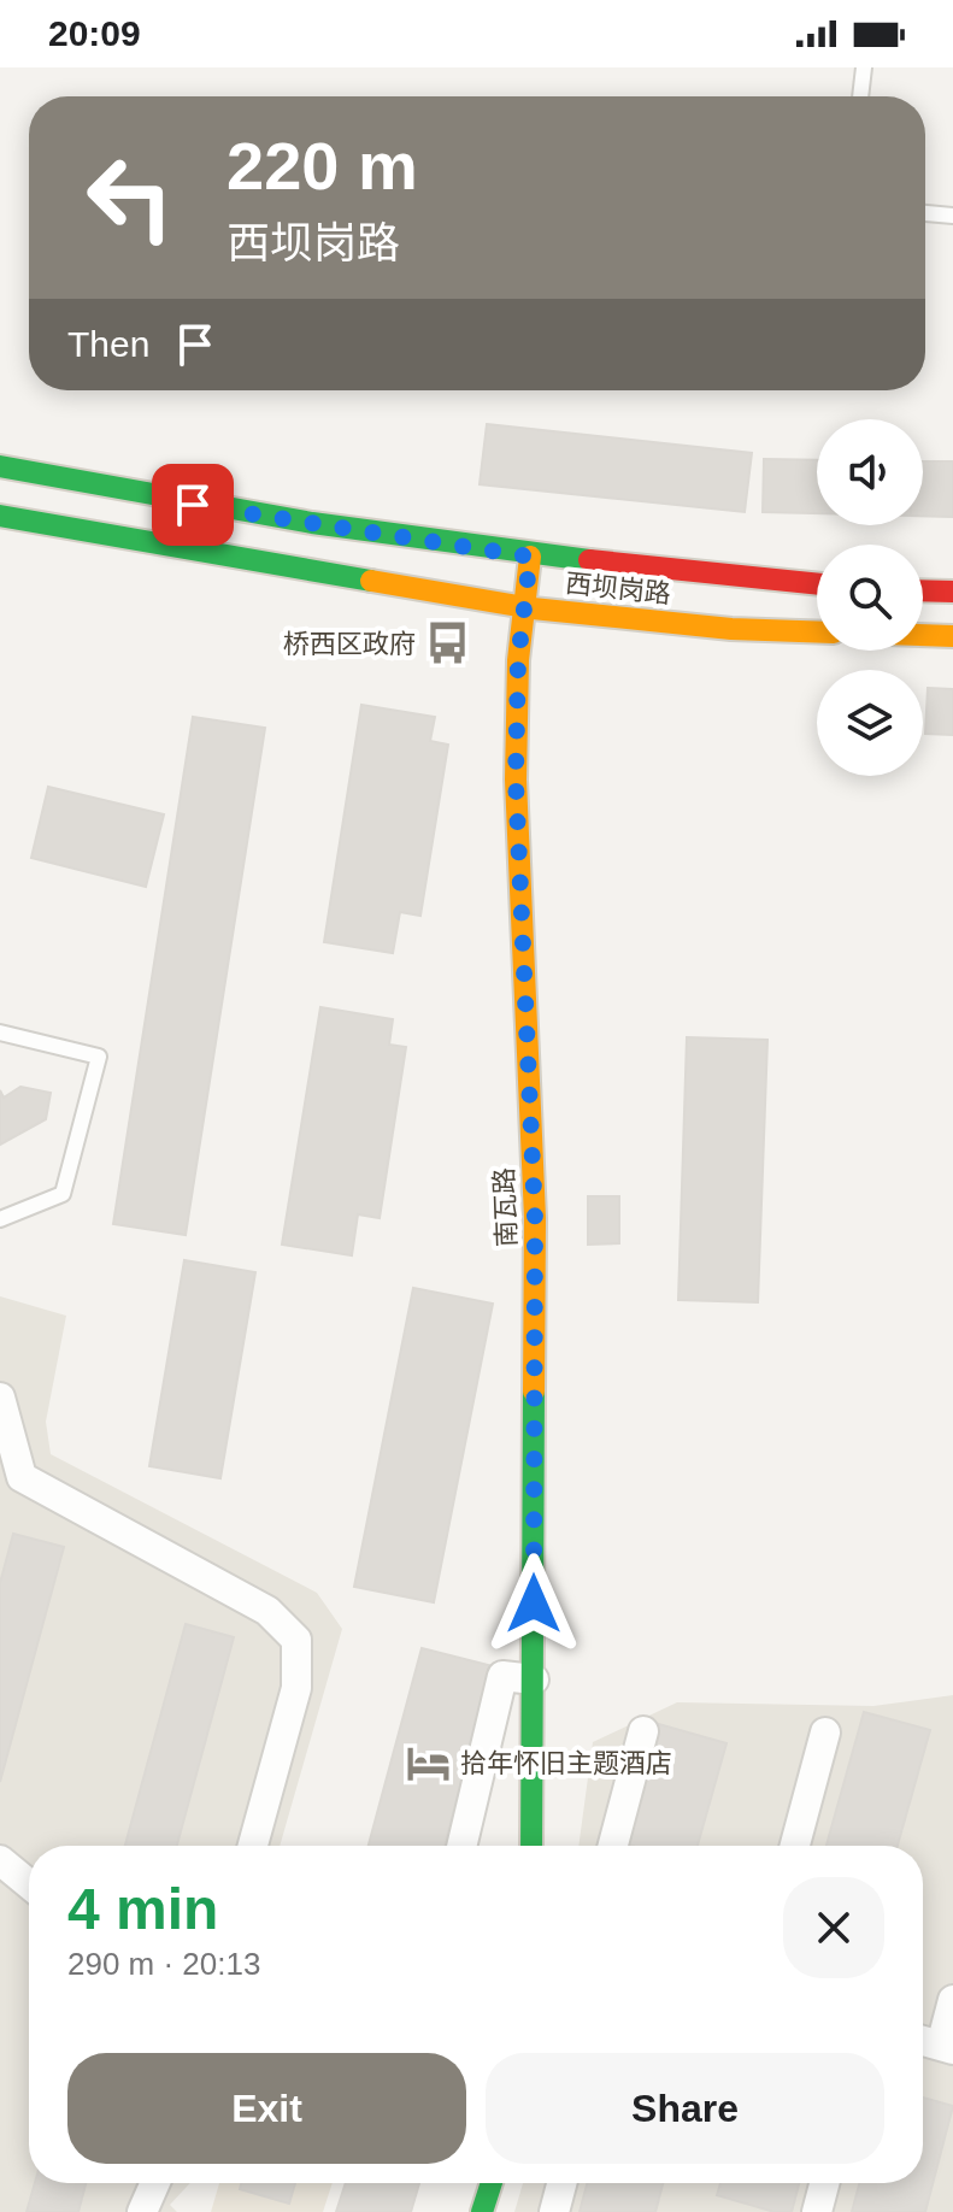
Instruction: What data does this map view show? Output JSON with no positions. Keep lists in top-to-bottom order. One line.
{"streets":{"main road":["西坝岗路","南瓦路"]},"crossings":[["西坝岗路","南瓦路"]],"places":{"bus stop":["桥西区政府"],"hotel":["拾年怀旧主题酒店"]},"page":{"status":"20:09","turn":["220 m","西坝岗路"],"then":"Then","heading":["4 min","290 m · 20:13"],"buttons":["Exit","Share"]}}
